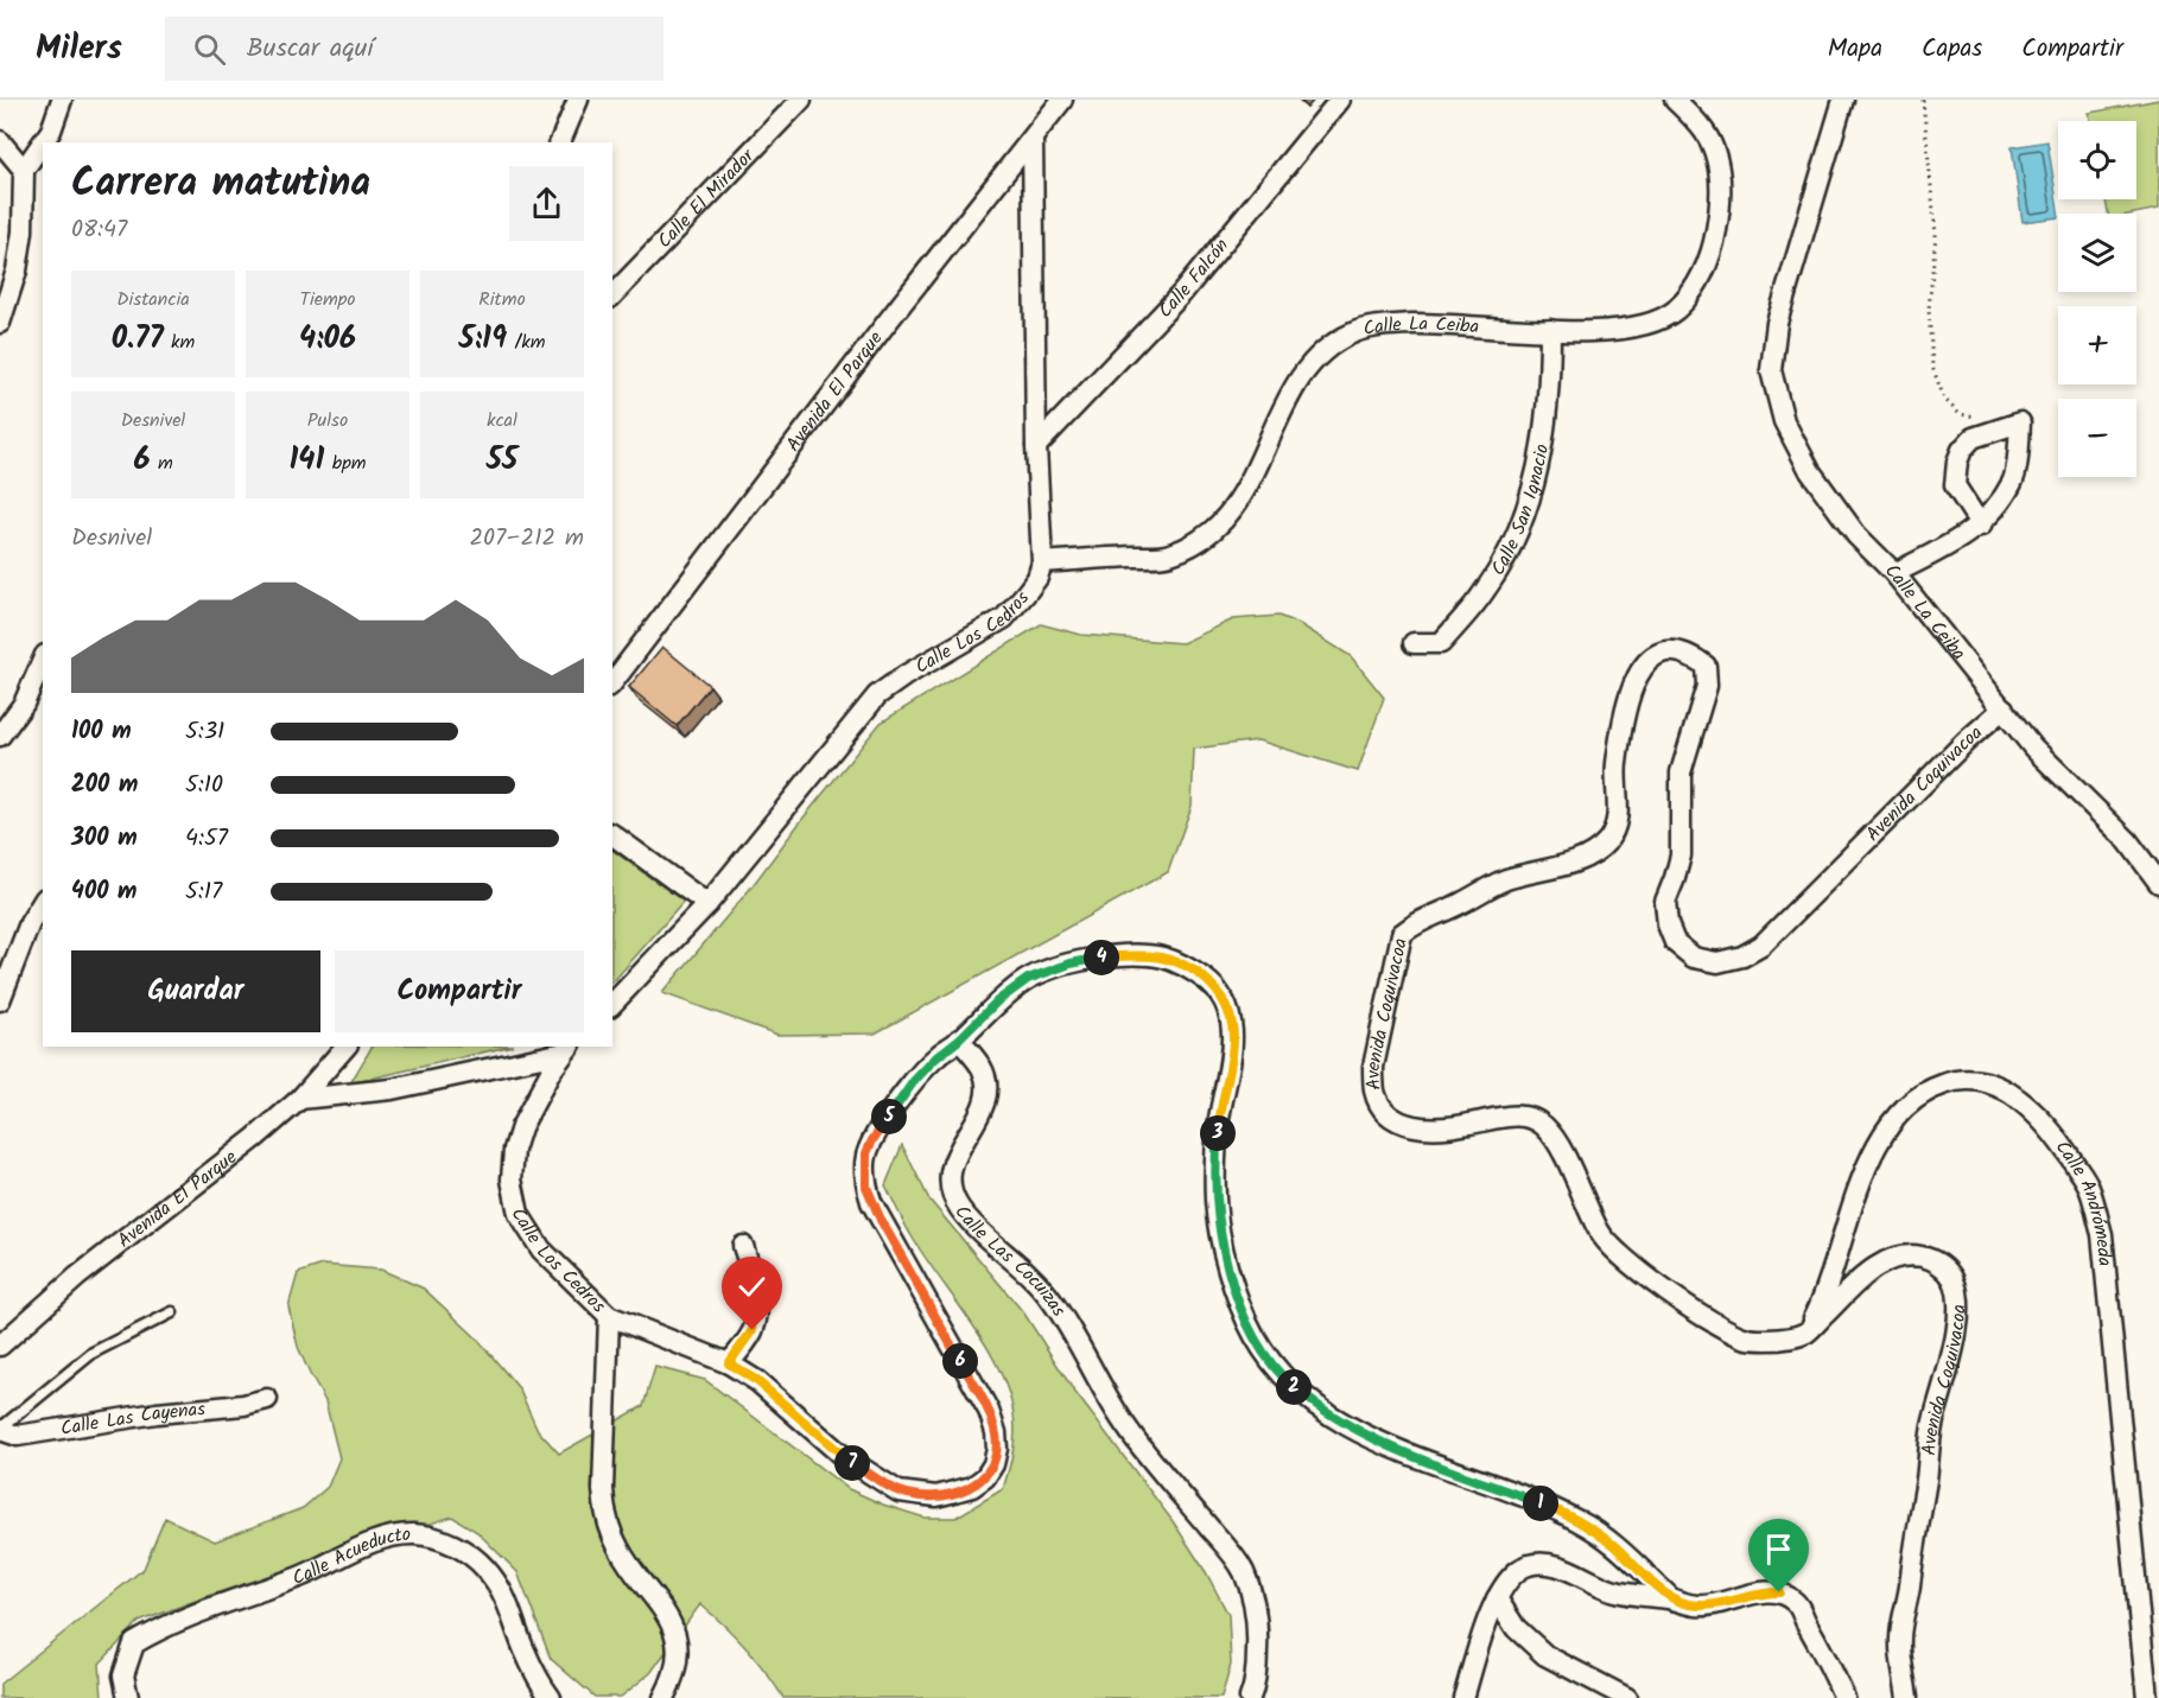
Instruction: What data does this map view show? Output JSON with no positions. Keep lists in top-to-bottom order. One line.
{"streets":{"street":["Calle El Mirador","Calle Falcón","Calle La Ceiba","Avenida El Parque","Calle San Ignacio","Calle Los Cedros","Avenida Coquivacoa","Calle Andrómeda","Calle Las Cocuizas","Calle Las Cayenas","Calle Acueducto"]},"crossings":[["Calle La Ceiba","Calle San Ignacio"],["Calle La Ceiba","Calle Los Cedros"],["Calle La Ceiba","Avenida Coquivacoa"],["Calle Los Cedros","Calle Las Cocuizas"],["Avenida Coquivacoa","Calle Andrómeda"]],"page":{"header":"Milers","search":"Buscar aquí","nav":["Mapa","Capas","Compartir"],"map_buttons":["+","−"],"heading":["Carrera matutina","08:47"],"stats":[["Distancia","0.77 km"],["Tiempo","4:06"],["Ritmo","5:19 /km"],["Desnivel","6 m"],["Pulso","141 bpm"],["kcal","55"]],"chart":["Desnivel","207–212 m"],"list":[{"name":"100 m","note":"5:31"},{"name":"200 m","note":"5:10"},{"name":"300 m","note":"4:57"},{"name":"400 m","note":"5:17"}],"buttons":["Guardar","Compartir"],"pins":["4","5","3","6","2","7","1"]}}
